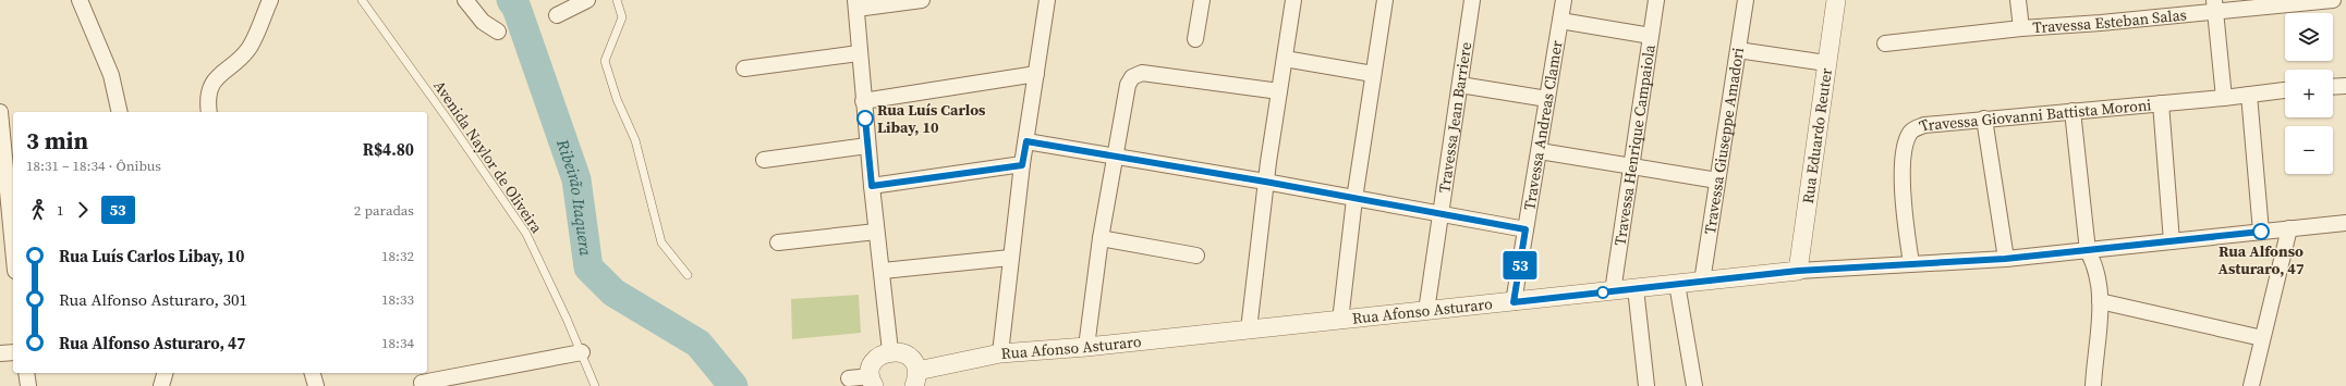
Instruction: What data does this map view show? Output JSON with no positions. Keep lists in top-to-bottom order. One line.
{"streets":{"street":["Travessa Esteban Salas","Travessa Jean Barriere","Travessa Giovanni Battista Moroni","Travessa Andreas Clamer","Rua Eduardo Reuter","Travessa Giuseppe Amadori","Travessa Henrique Campaiola","Rua Afonso Asturaro"],"lane":["Avenida Naylor de Oliveira"]},"crossings":[["Travessa Jean Barriere","Rua Afonso Asturaro"],["Travessa Giovanni Battista Moroni","Rua Afonso Asturaro"],["Travessa Andreas Clamer","Rua Afonso Asturaro"],["Rua Eduardo Reuter","Rua Afonso Asturaro"],["Travessa Giuseppe Amadori","Rua Afonso Asturaro"],["Travessa Henrique Campaiola","Rua Afonso Asturaro"]],"water":["Ribeirão Itaquera"],"places":["Rua Luís Carlos Libay, 10","Rua Alfonso Asturaro, 47"],"lines":["bus line 53"],"page":{"on_map":"53","map_buttons":["+","−"],"heading":["3 min","18:31 – 18:34 · Ônibus","R$4.80"],"legs":["1","53","2 paradas"],"list":[{"name":"Rua Luís Carlos Libay, 10","value":"18:32"},{"name":"Rua Alfonso Asturaro, 301","value":"18:33"},{"name":"Rua Alfonso Asturaro, 47","value":"18:34"}]}}
